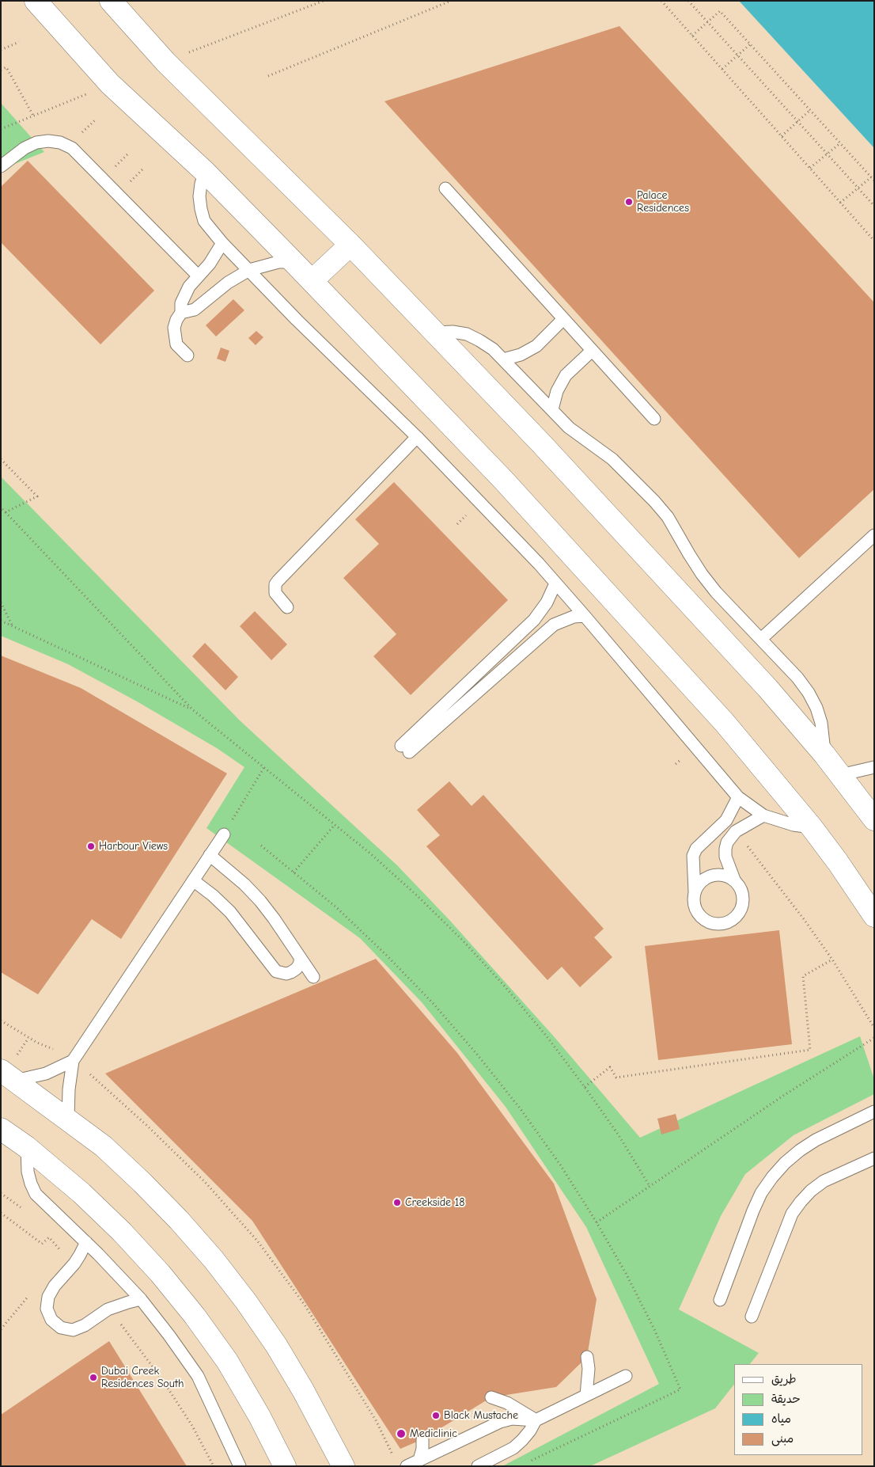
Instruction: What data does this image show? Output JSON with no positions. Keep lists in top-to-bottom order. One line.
{"places":["Palace Residences","Harbour Views","Creekside 18","Dubai Creek Residences South","Black Mustache","Mediclinic"],"legend":["طريق","حديقة","مياه","مبنى"]}
